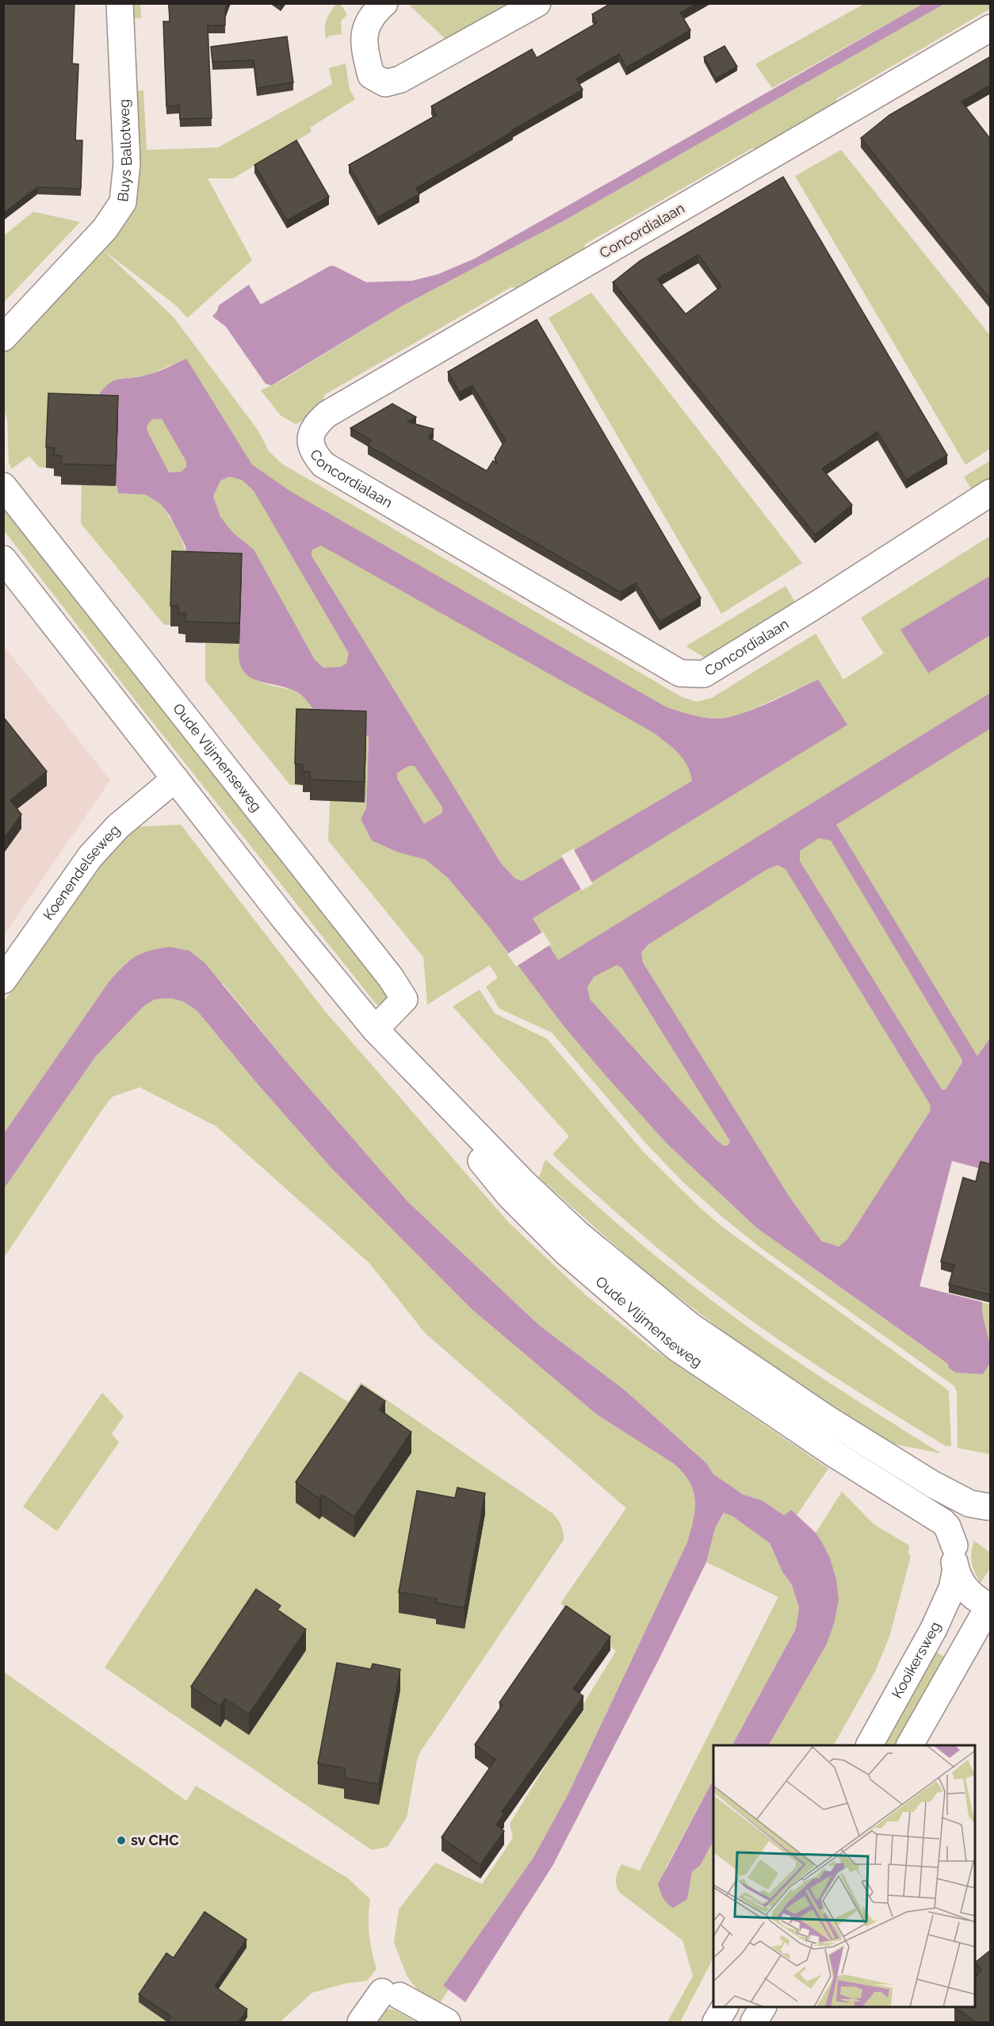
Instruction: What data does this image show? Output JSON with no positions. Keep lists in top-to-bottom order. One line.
{"streets":{"street":["Buys Ballotweg","Concordialaan","Oude Vlijmenseweg","Koenendelseweg","Kooikersweg"]},"crossings":[["Oude Vlijmenseweg","Koenendelseweg"],["Oude Vlijmenseweg","Kooikersweg"]],"places":["sv CHC"]}
